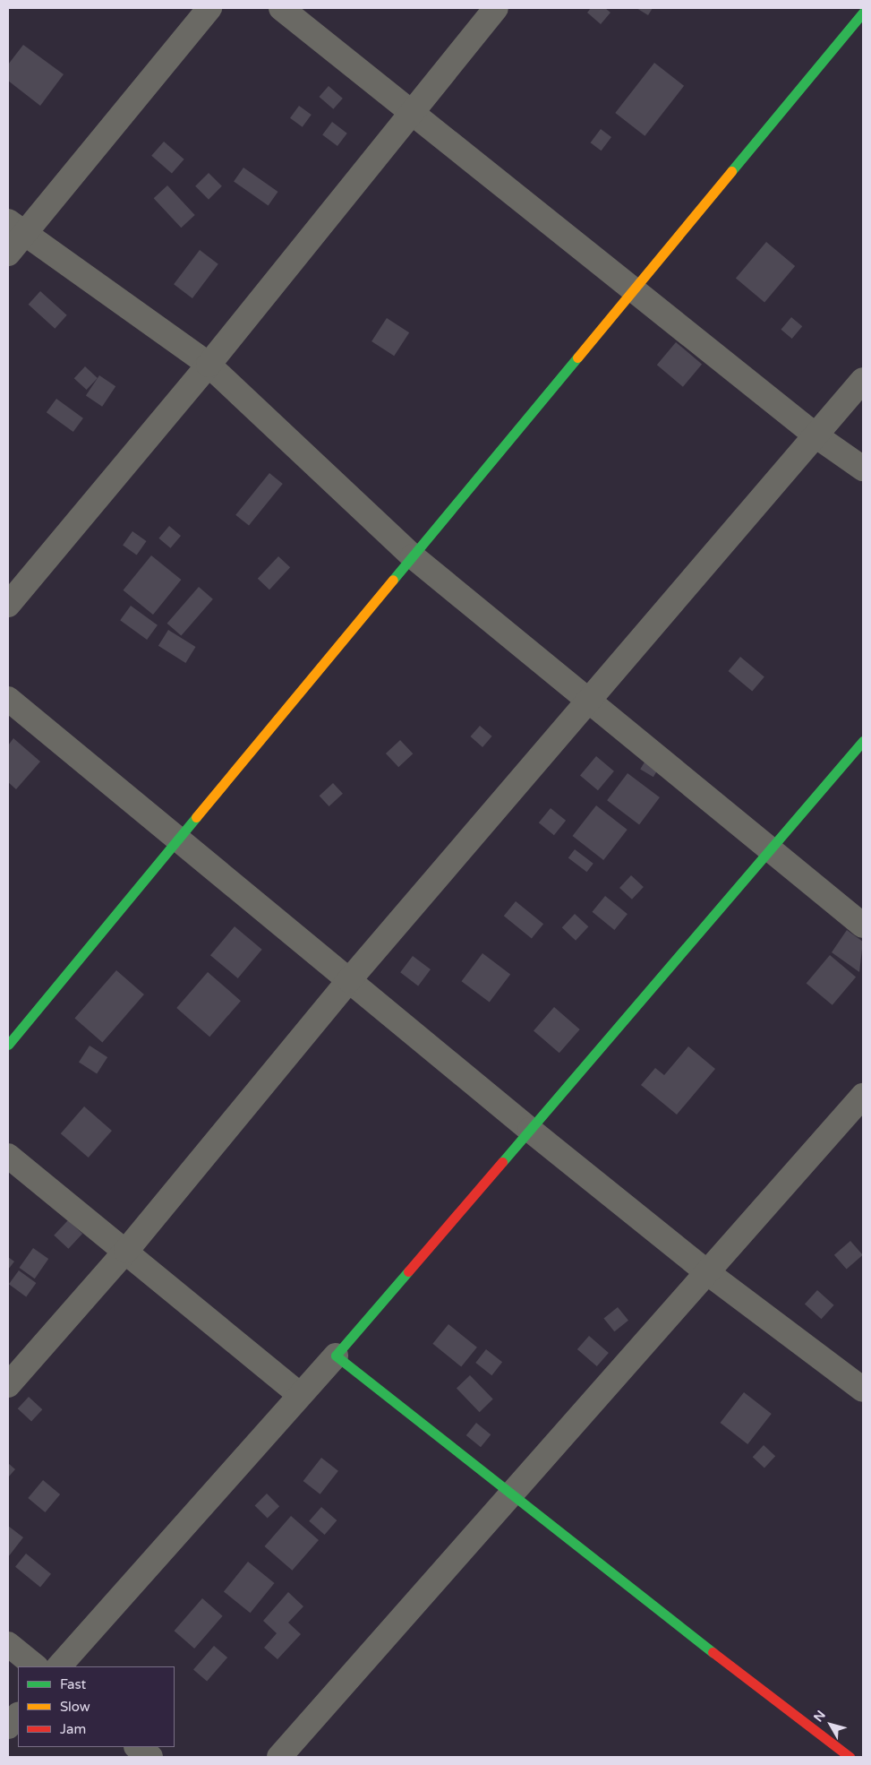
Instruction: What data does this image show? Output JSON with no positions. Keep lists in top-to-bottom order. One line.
{"legend":["Fast","Slow","Jam"],"north":"top left"}
